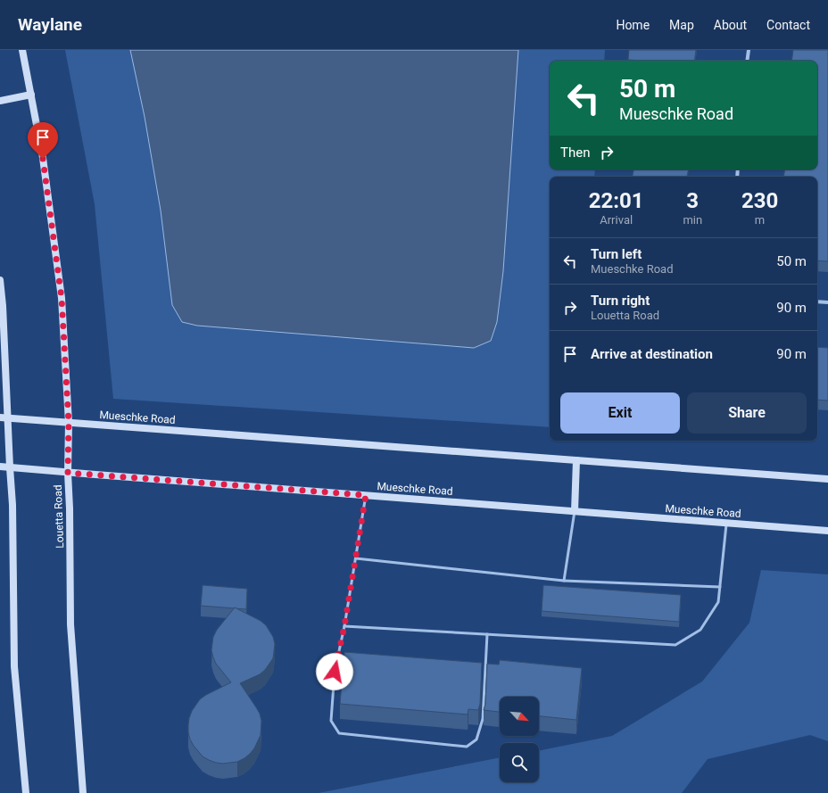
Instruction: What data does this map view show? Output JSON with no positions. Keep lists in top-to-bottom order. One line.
{"streets":{"main road":["Mueschke Road","Louetta Road"]},"crossings":[["Mueschke Road","Louetta Road"]],"north":"bottom right","page":{"header":"Waylane","nav":["Home","Map","About","Contact"],"turn":["50 m","Mueschke Road"],"then":"Then","eta":["22:01","Arrival","3","min","230","m"],"list":[{"name":"Turn left","note":"Mueschke Road","value":"50 m"},{"name":"Turn right","note":"Louetta Road","value":"90 m"},{"name":"Arrive at destination","value":"90 m"}],"buttons":["Exit","Share"]}}
